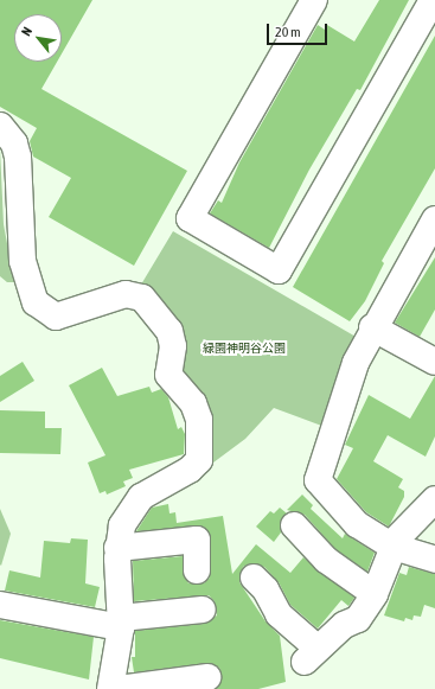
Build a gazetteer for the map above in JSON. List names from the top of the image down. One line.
{"parks":["緑園神明谷公園"],"scale_bar":"20 m","north":"top left"}
